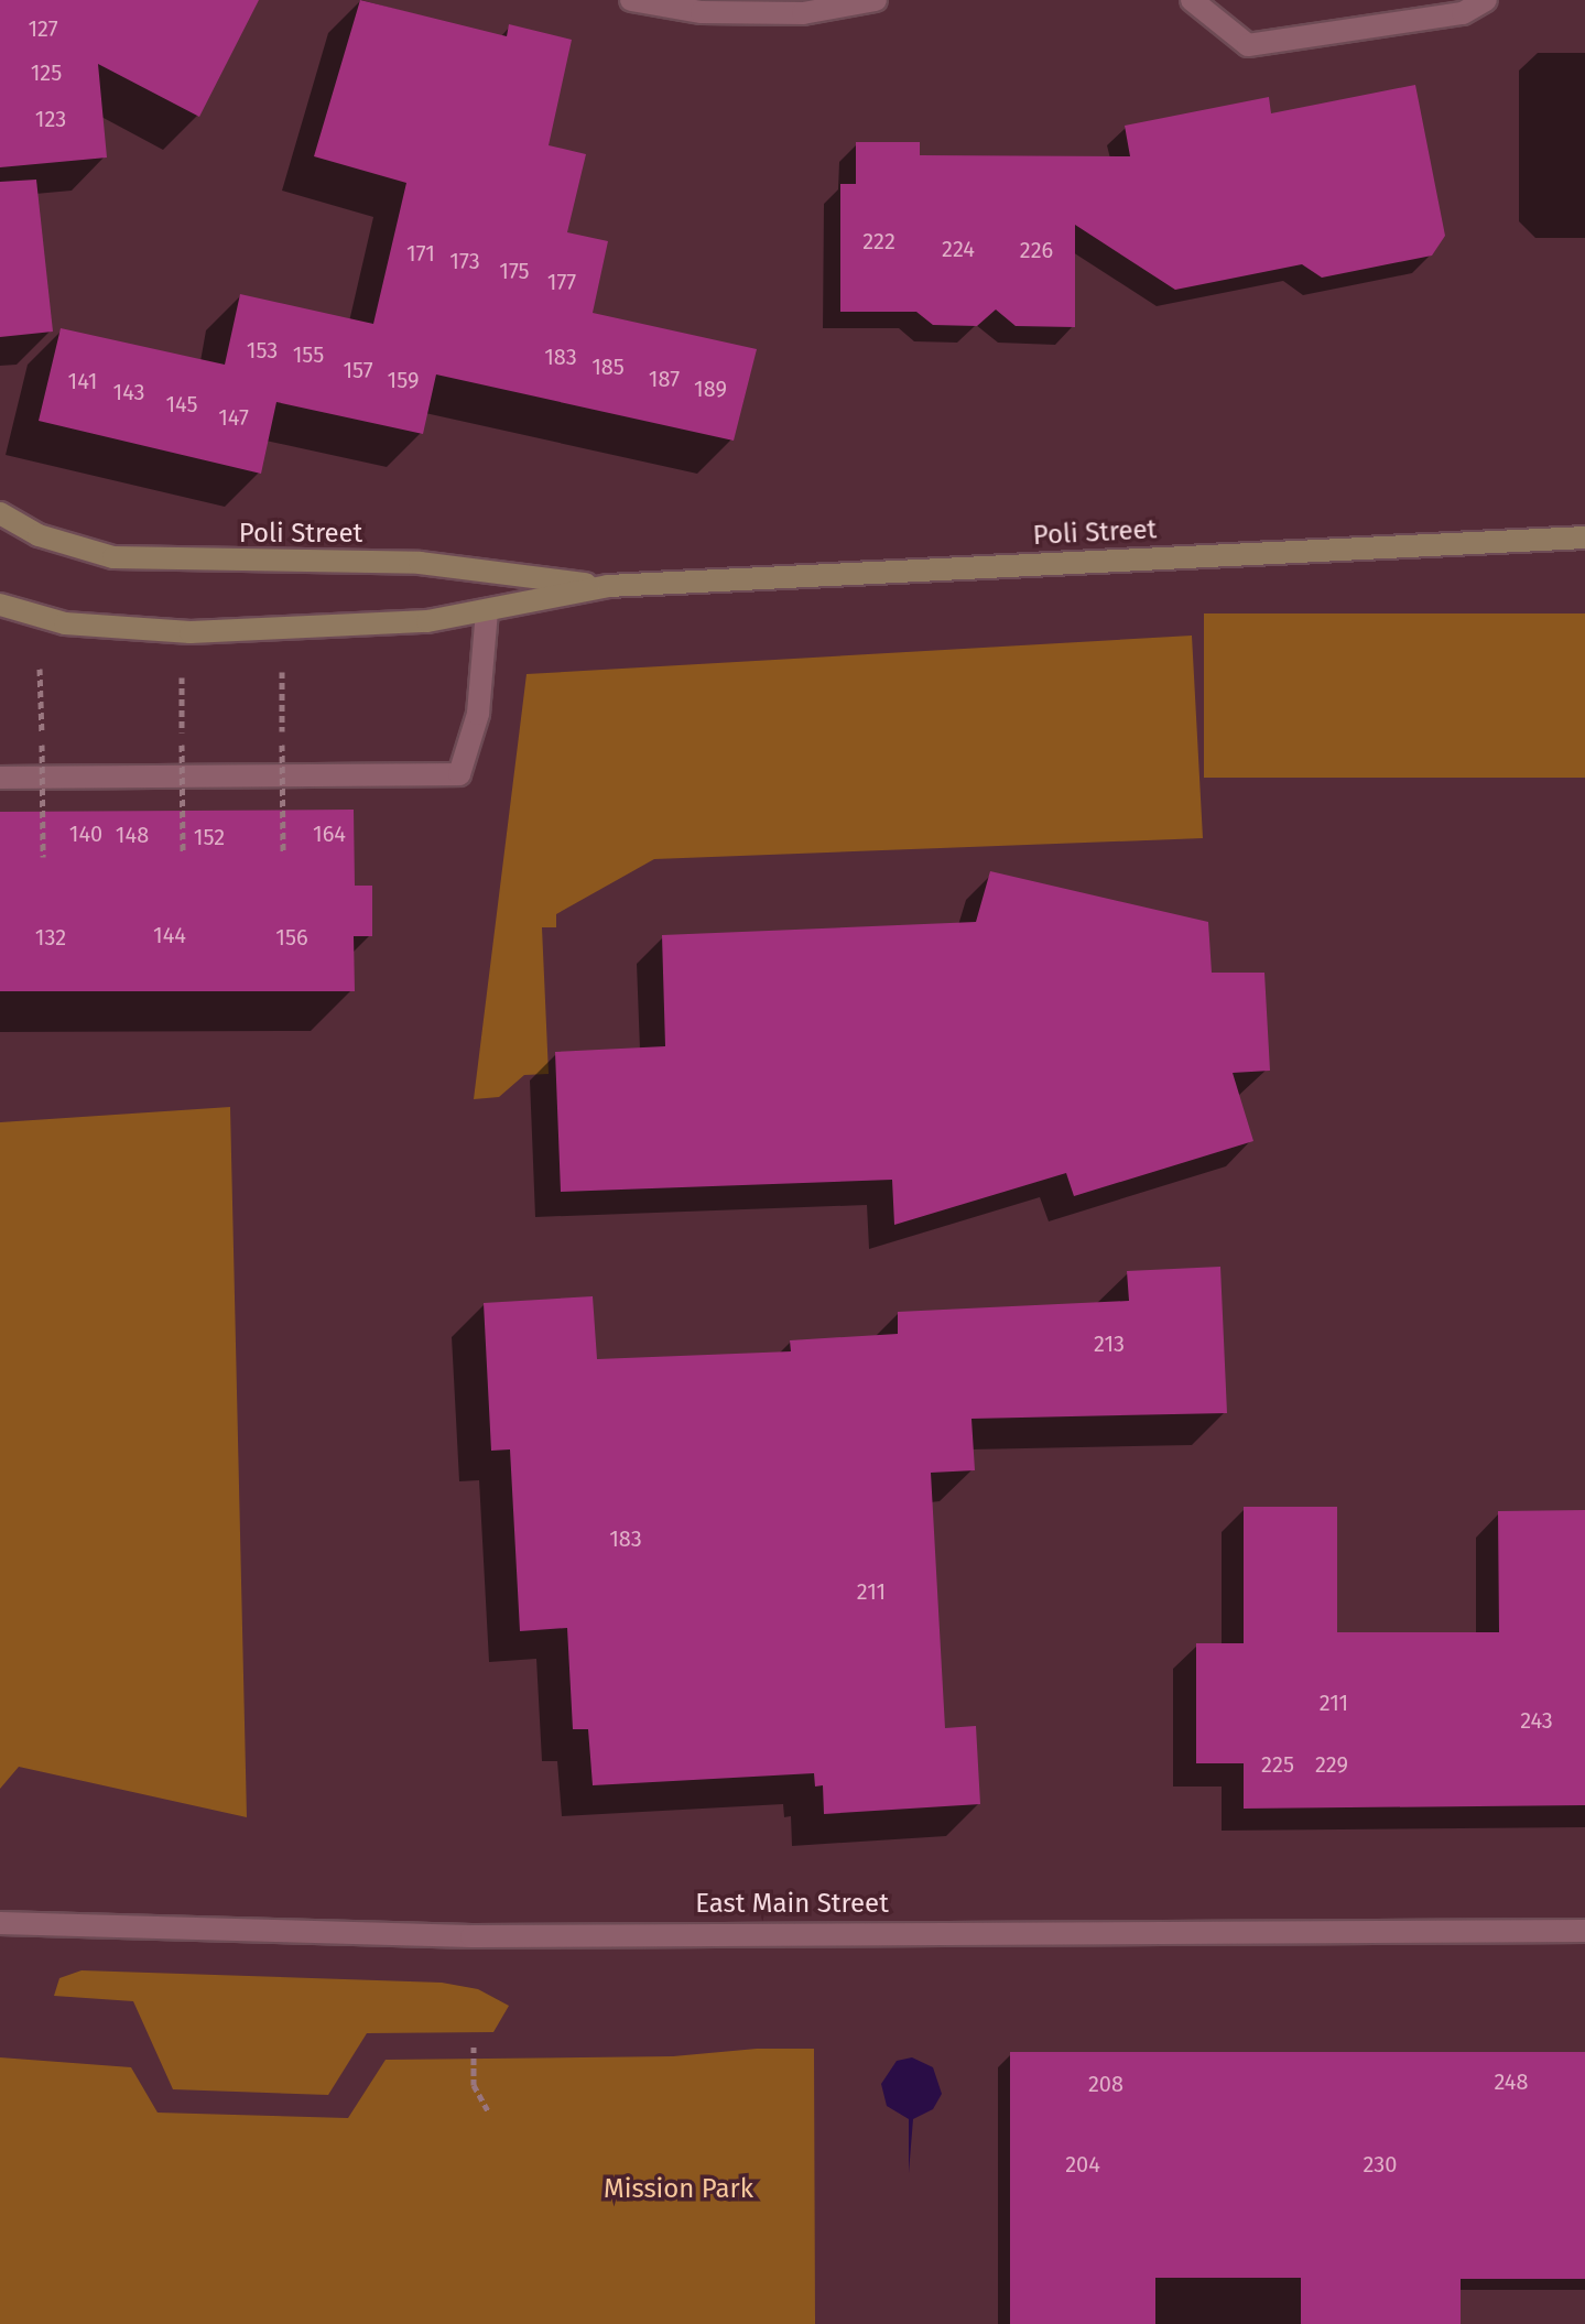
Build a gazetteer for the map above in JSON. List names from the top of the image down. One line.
{"streets":{"main road":["Poli Street"],"street":["East Main Street"]},"parks":["Mission Park"],"house_numbers":["127","125","123","222","224","226","171","173","175","177","153","155","183","185","157","187","159","141","189","143","145","147","140","164","148","152","144","132","156","213","183","211","211","243","225","229","248","208","204","230"]}
